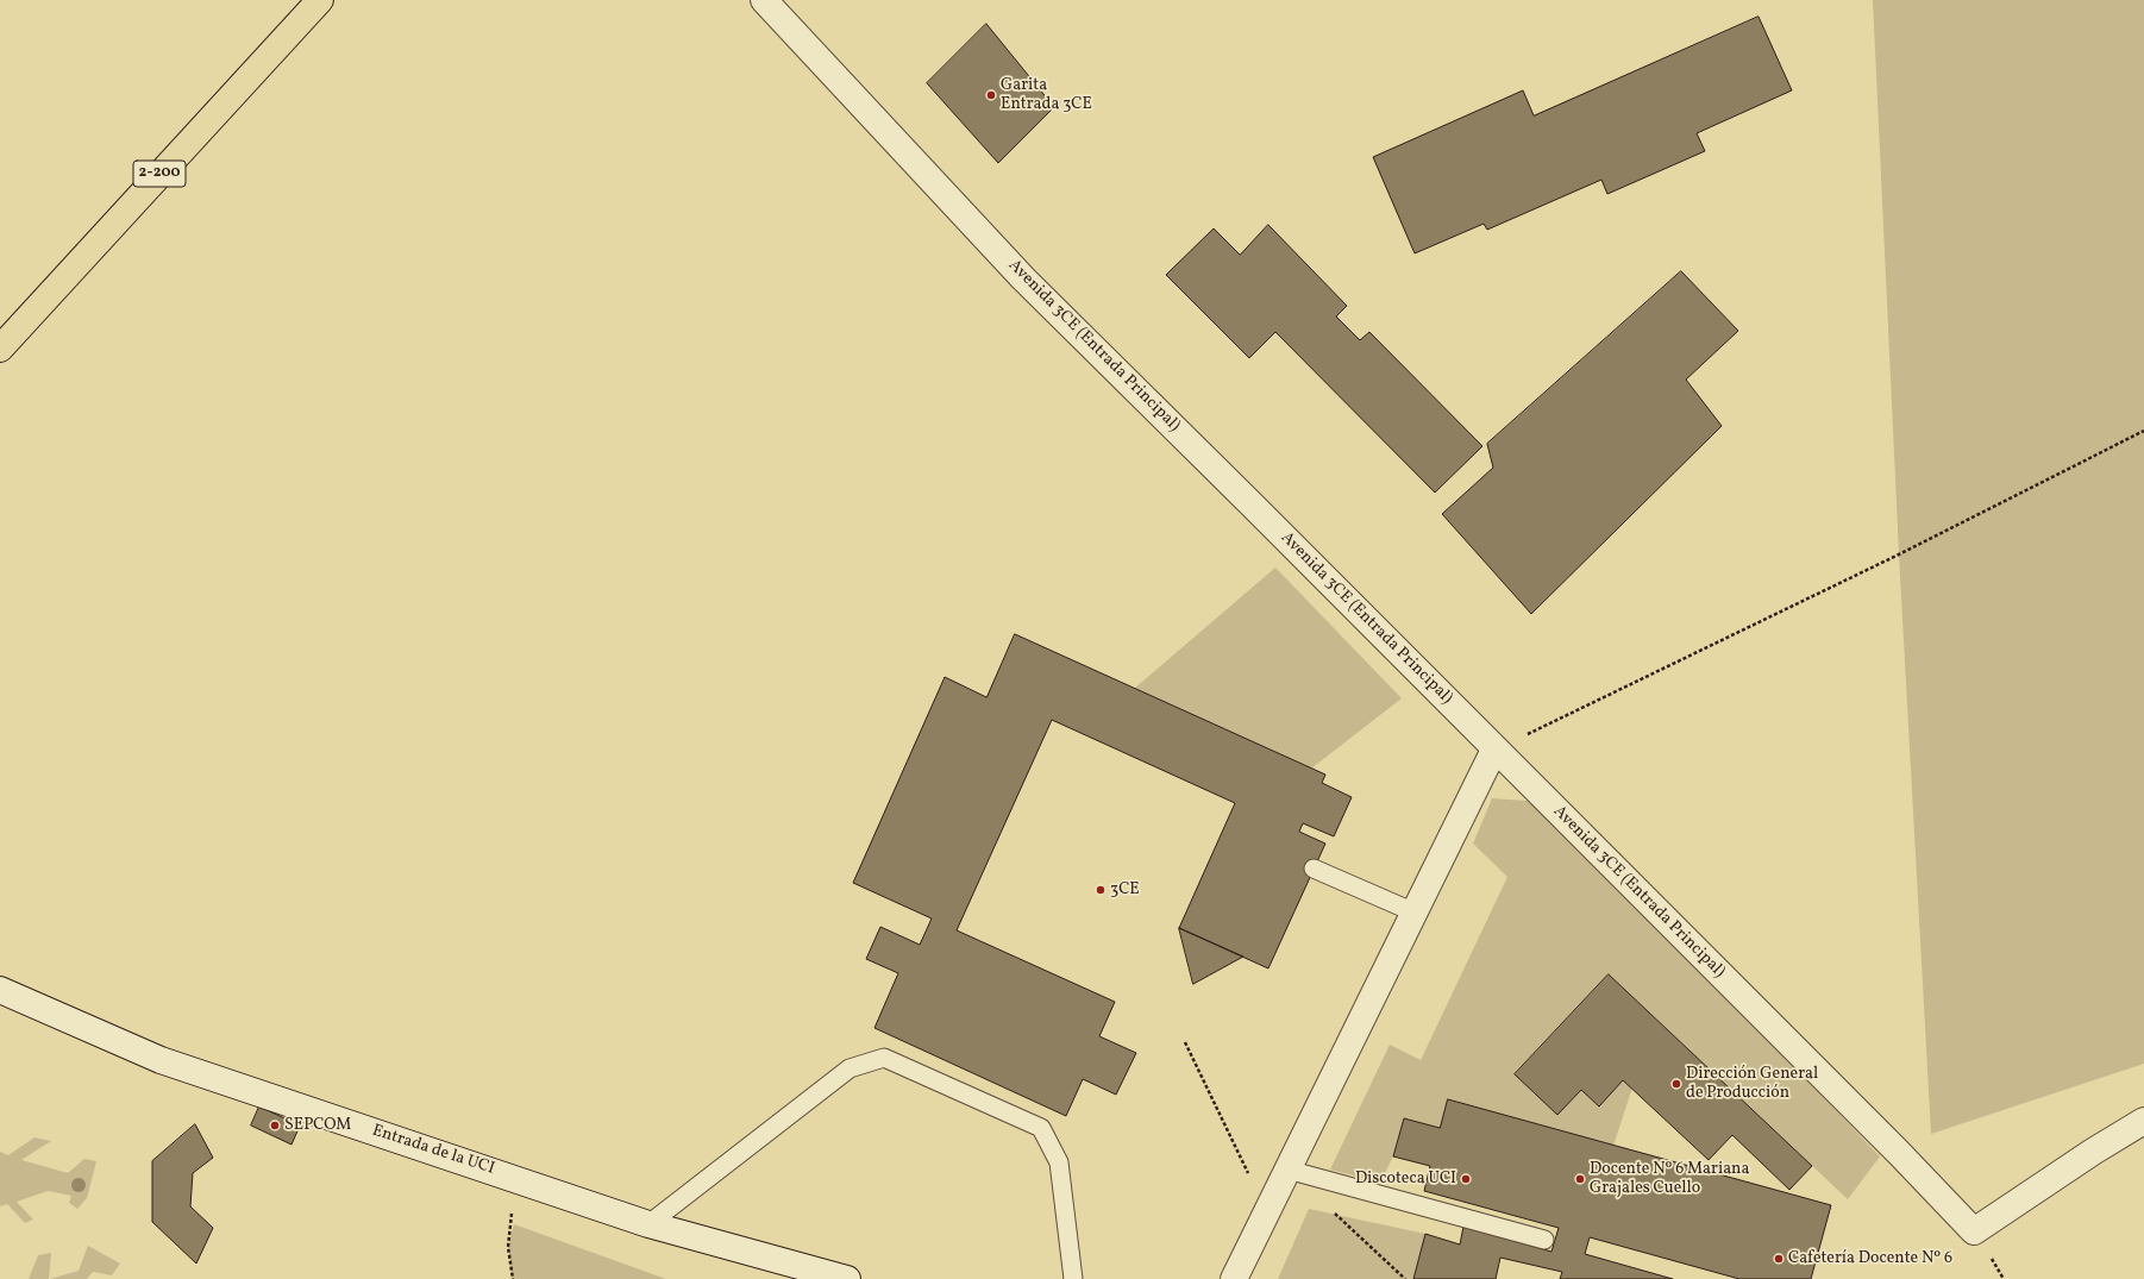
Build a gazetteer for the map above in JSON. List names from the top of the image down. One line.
{"streets":{"highway":["2-200"],"street":["Avenida 3CE (Entrada Principal)","Entrada de la UCI"]},"places":["Garita Entrada 3CE","3CE","Dirección General de Producción","SEPCOM","Discoteca UCI","Docente Nº 6 Mariana Grajales Cuello","Cafetería Docente Nº 6"]}
